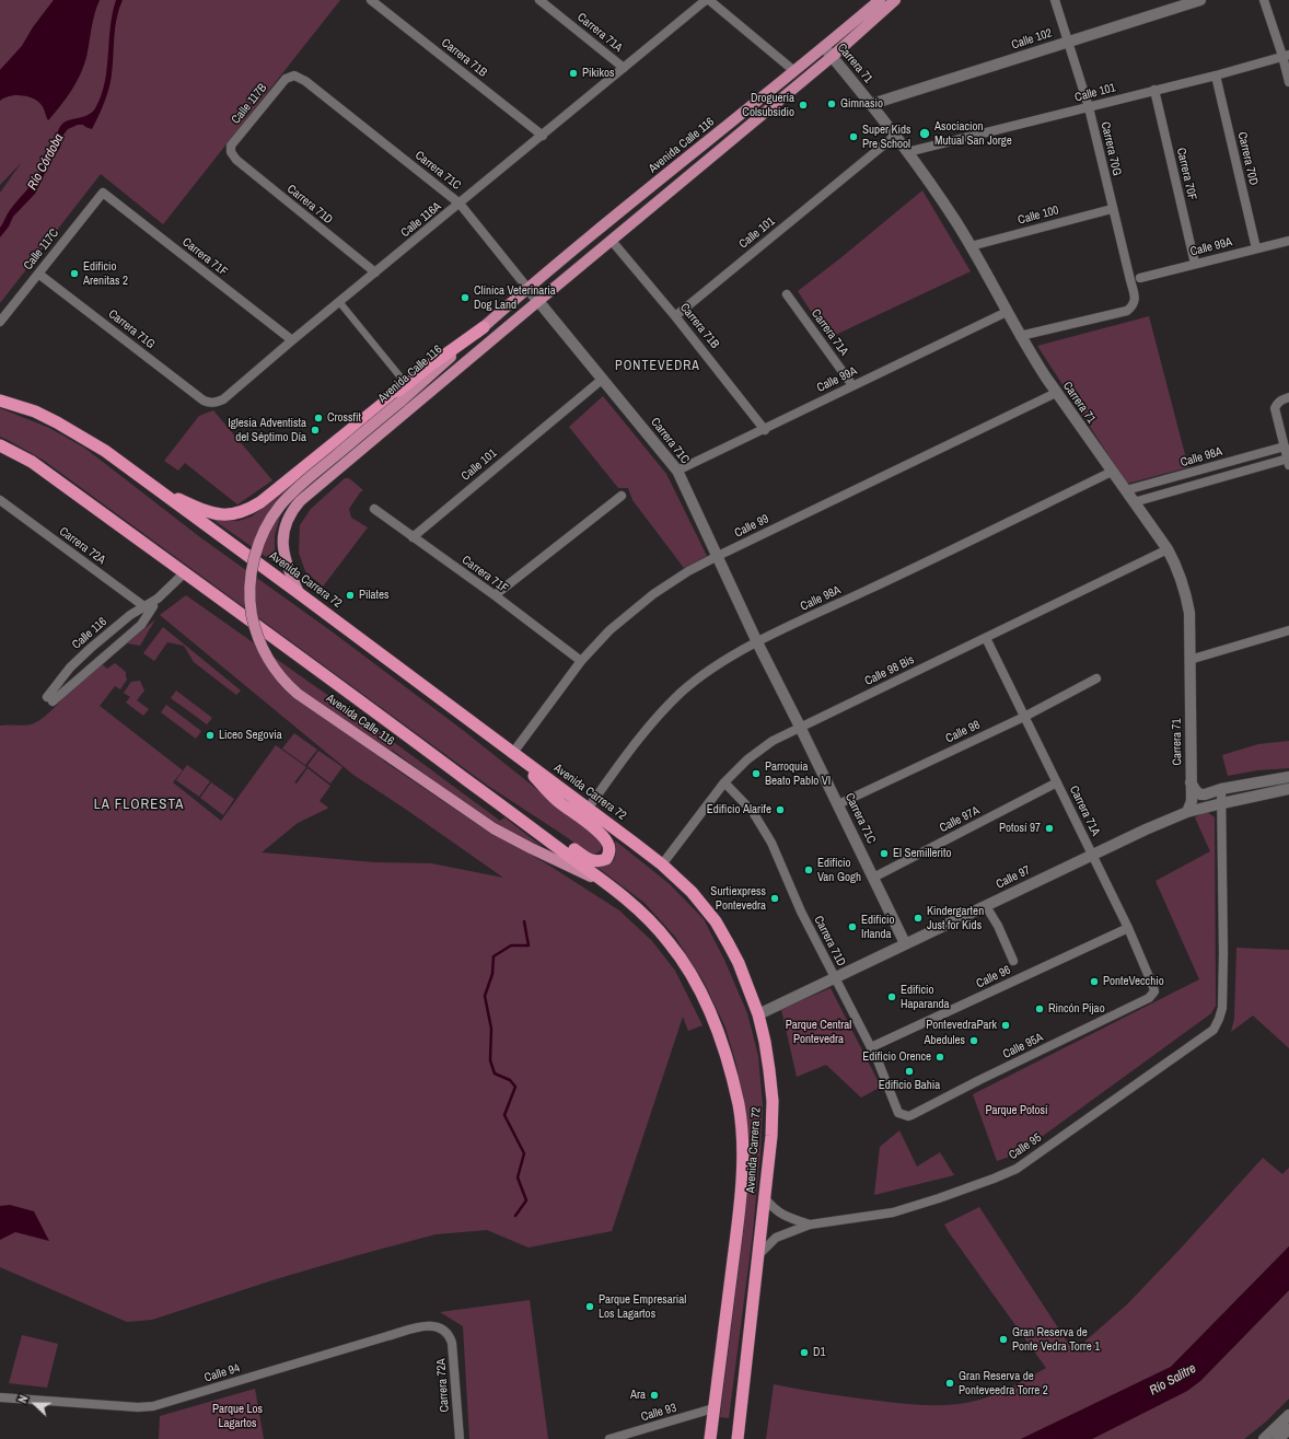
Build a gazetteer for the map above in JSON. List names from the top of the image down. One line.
{"streets":{"highway":["Avenida Carrera 72"],"main road":["Avenida Calle 116"],"street":["Carrera 71A","Calle 102","Carrera 71B","Carrera 71","Calle 101","Calle 117B","Carrera 70G","Carrera 70D","Carrera 71C","Carrera 70F","Carrera 71D","Calle 100","Calle 116A","Calle 99A","Calle 117C","Carrera 71F","Carrera 71G","Calle 98A","Calle 99","Carrera 72A","Calle 116","Calle 98 Bis","Calle 98","Calle 97A","Calle 97","Calle 96","Calle 95A","Calle 95","Calle 94","Calle 93"]},"crossings":[["Carrera 71A","Calle 116A"],["Carrera 71A","Calle 99A"],["Carrera 71A","Calle 98 Bis"],["Carrera 71A","Calle 98"],["Carrera 71A","Calle 97A"],["Carrera 71A","Calle 97"],["Carrera 71A","Calle 96"],["Carrera 71A","Calle 95A"],["Calle 102","Carrera 71"],["Calle 102","Carrera 70G"],["Carrera 71B","Calle 101"],["Carrera 71B","Calle 116A"],["Carrera 71B","Calle 99A"],["Carrera 71","Calle 101"],["Carrera 71","Avenida Calle 116"],["Carrera 71","Carrera 70G"],["Carrera 71","Calle 100"],["Carrera 71","Calle 99A"],["Carrera 71","Calle 98A"],["Carrera 71","Calle 99"],["Carrera 71","Calle 98 Bis"],["Carrera 71","Calle 97"],["Calle 101","Carrera 70G"],["Calle 101","Carrera 70D"],["Calle 101","Carrera 71C"],["Calle 101","Carrera 70F"],["Calle 101","Carrera 71F"],["Calle 117B","Carrera 71C"],["Calle 117B","Carrera 71D"],["Avenida Calle 116","Carrera 71C"],["Avenida Calle 116","Avenida Carrera 72"],["Carrera 70G","Calle 100"],["Carrera 70D","Calle 99A"],["Carrera 71C","Calle 116A"],["Carrera 71C","Calle 99A"],["Carrera 71C","Calle 98A"],["Carrera 71C","Calle 99"],["Carrera 71C","Calle 98 Bis"],["Carrera 71C","Calle 98"],["Carrera 71C","Calle 97A"],["Carrera 71C","Calle 97"],["Carrera 70F","Calle 99A"],["Carrera 71D","Calle 116A"],["Carrera 71D","Calle 98 Bis"],["Carrera 71D","Calle 97"],["Carrera 71D","Calle 96"],["Carrera 71D","Calle 95A"],["Calle 116A","Carrera 71F"],["Calle 116A","Carrera 71G"],["Calle 117C","Carrera 71F"],["Calle 117C","Carrera 71G"],["Carrera 71F","Calle 99"],["Calle 98A","Avenida Carrera 72"],["Calle 99","Avenida Carrera 72"],["Carrera 72A","Calle 116"],["Carrera 72A","Calle 94"],["Avenida Carrera 72","Calle 116"],["Avenida Carrera 72","Calle 98 Bis"],["Avenida Carrera 72","Calle 97"],["Avenida Carrera 72","Calle 95"],["Avenida Carrera 72","Calle 93"],["Calle 97","Calle 95"]],"districts":["PONTEVEDRA","LA FLORESTA"],"water":["Río Córdoba","Río Salitre"],"parks":["Parque Central Pontevedra","Parque Potosí","Parque Los Lagartos"],"places":["Pikikos","Gimnasio","Droguería Colsubsidio","Asociacion Mutual San Jorge","Super Kids Pre School","Edificio Arenitas 2","Clínica Veterinaria Dog Land","Crossfit","Iglesia Adventista del Séptimo Día","Pilates","Liceo Segovia","Parroquia Beato Pablo VI","Edificio Alarife","Potosí 97","El Semillerito","Edificio Van Gogh","Surtiexpress Pontevedra","Kindergarten Just for Kids","Edificio Irlanda","PonteVecchio","Edificio Haparanda","Rincón Pijao","PontevedraPark","Abedules","Edificio Orence","Edificio Bahia","Parque Empresarial Los Lagartos","Gran Reserva de Ponte Vedra Torre 1","D1","Gran Reserva de Ponteveedra Torre 2","Ara"],"north":"left"}
